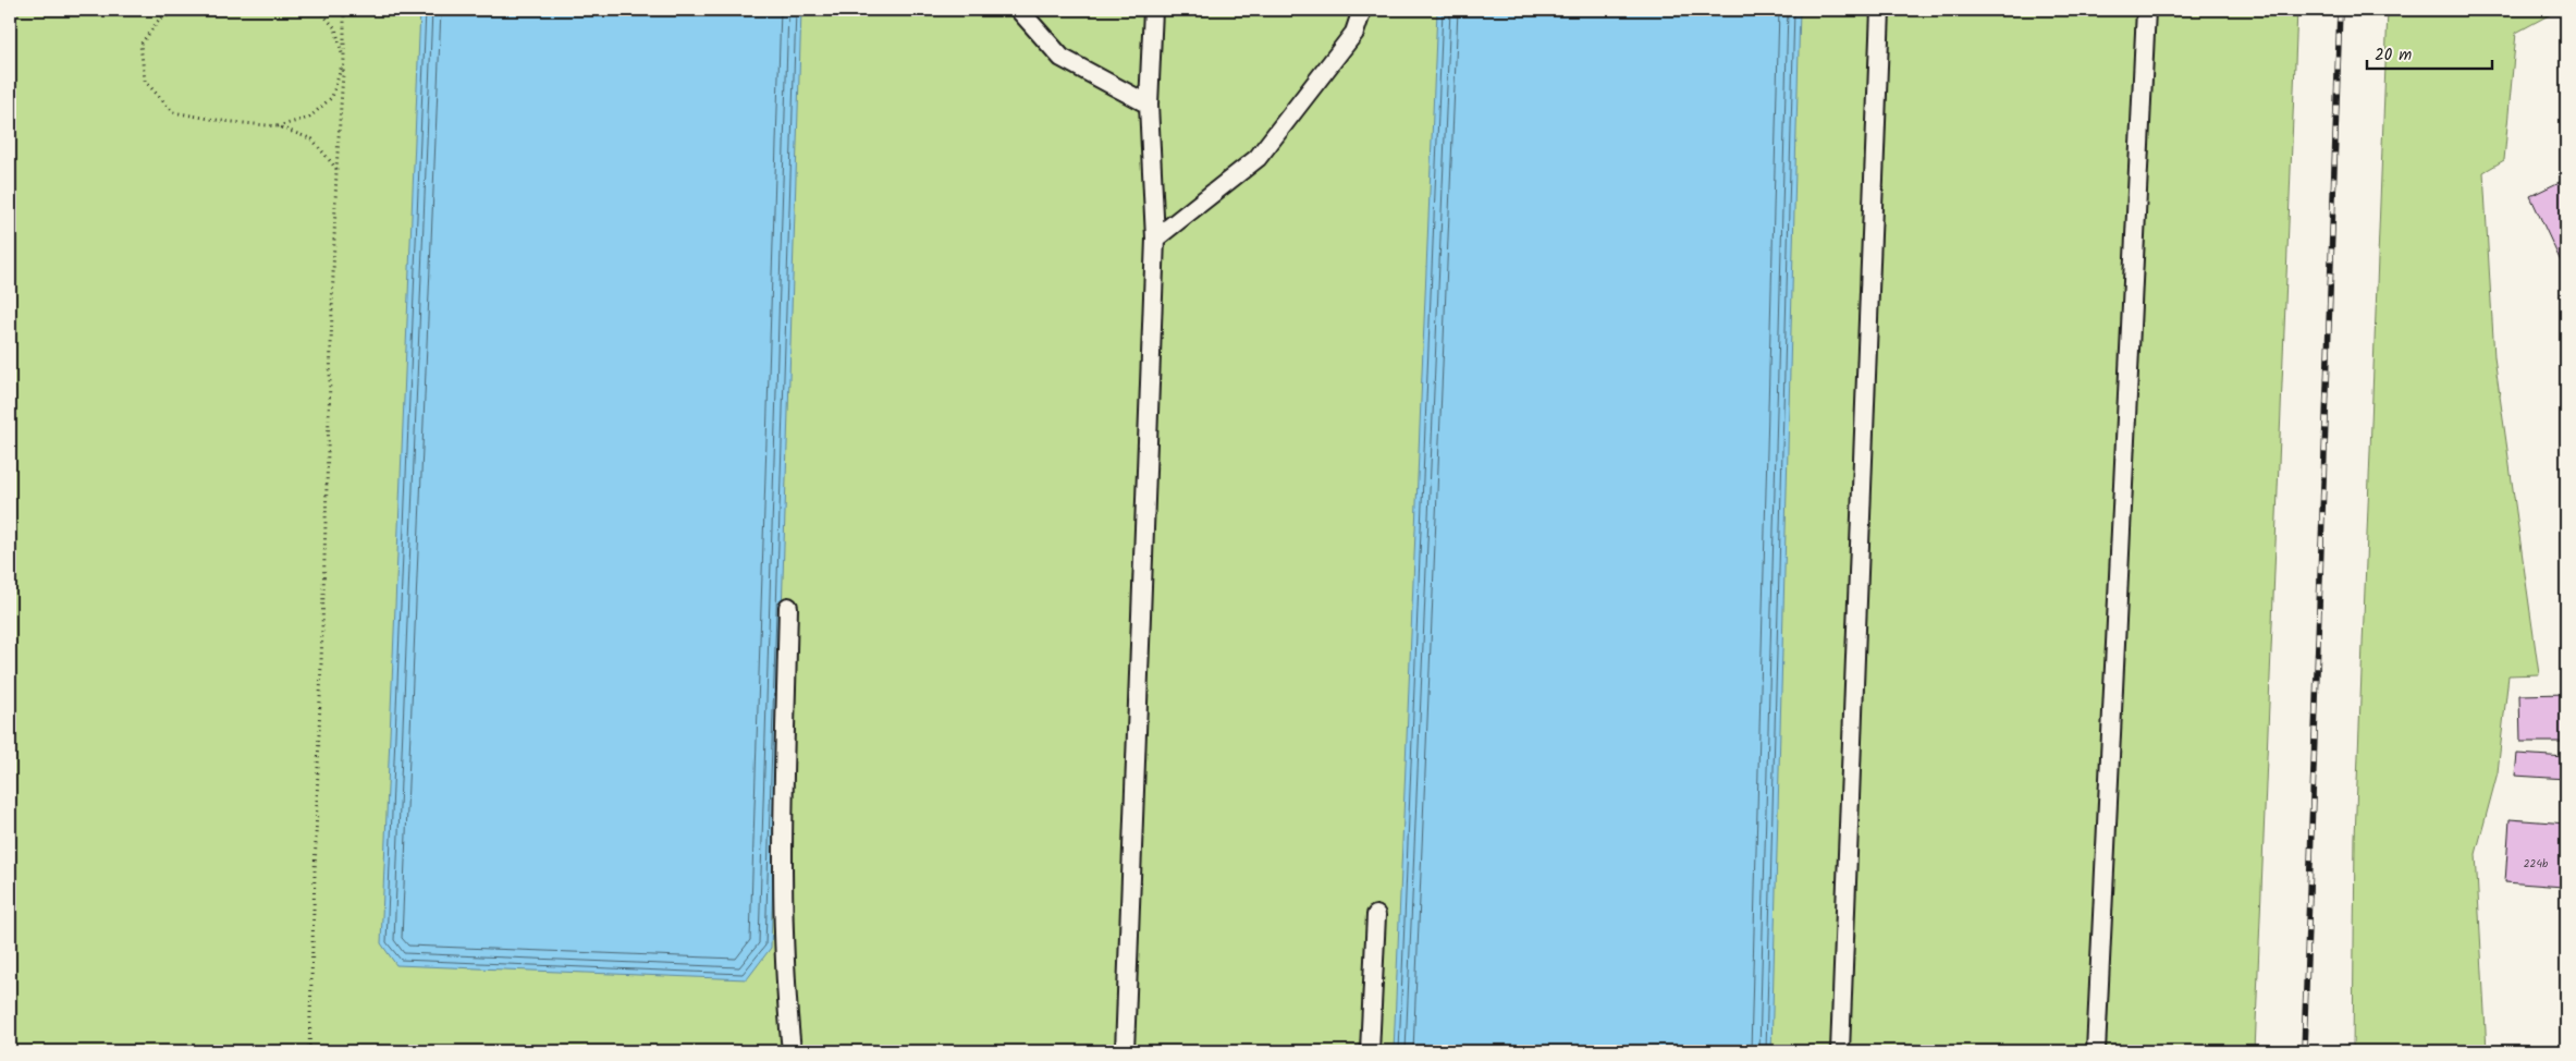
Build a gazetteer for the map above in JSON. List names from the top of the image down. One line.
{"house_numbers":["224b"],"scale_bar":"20 m"}
